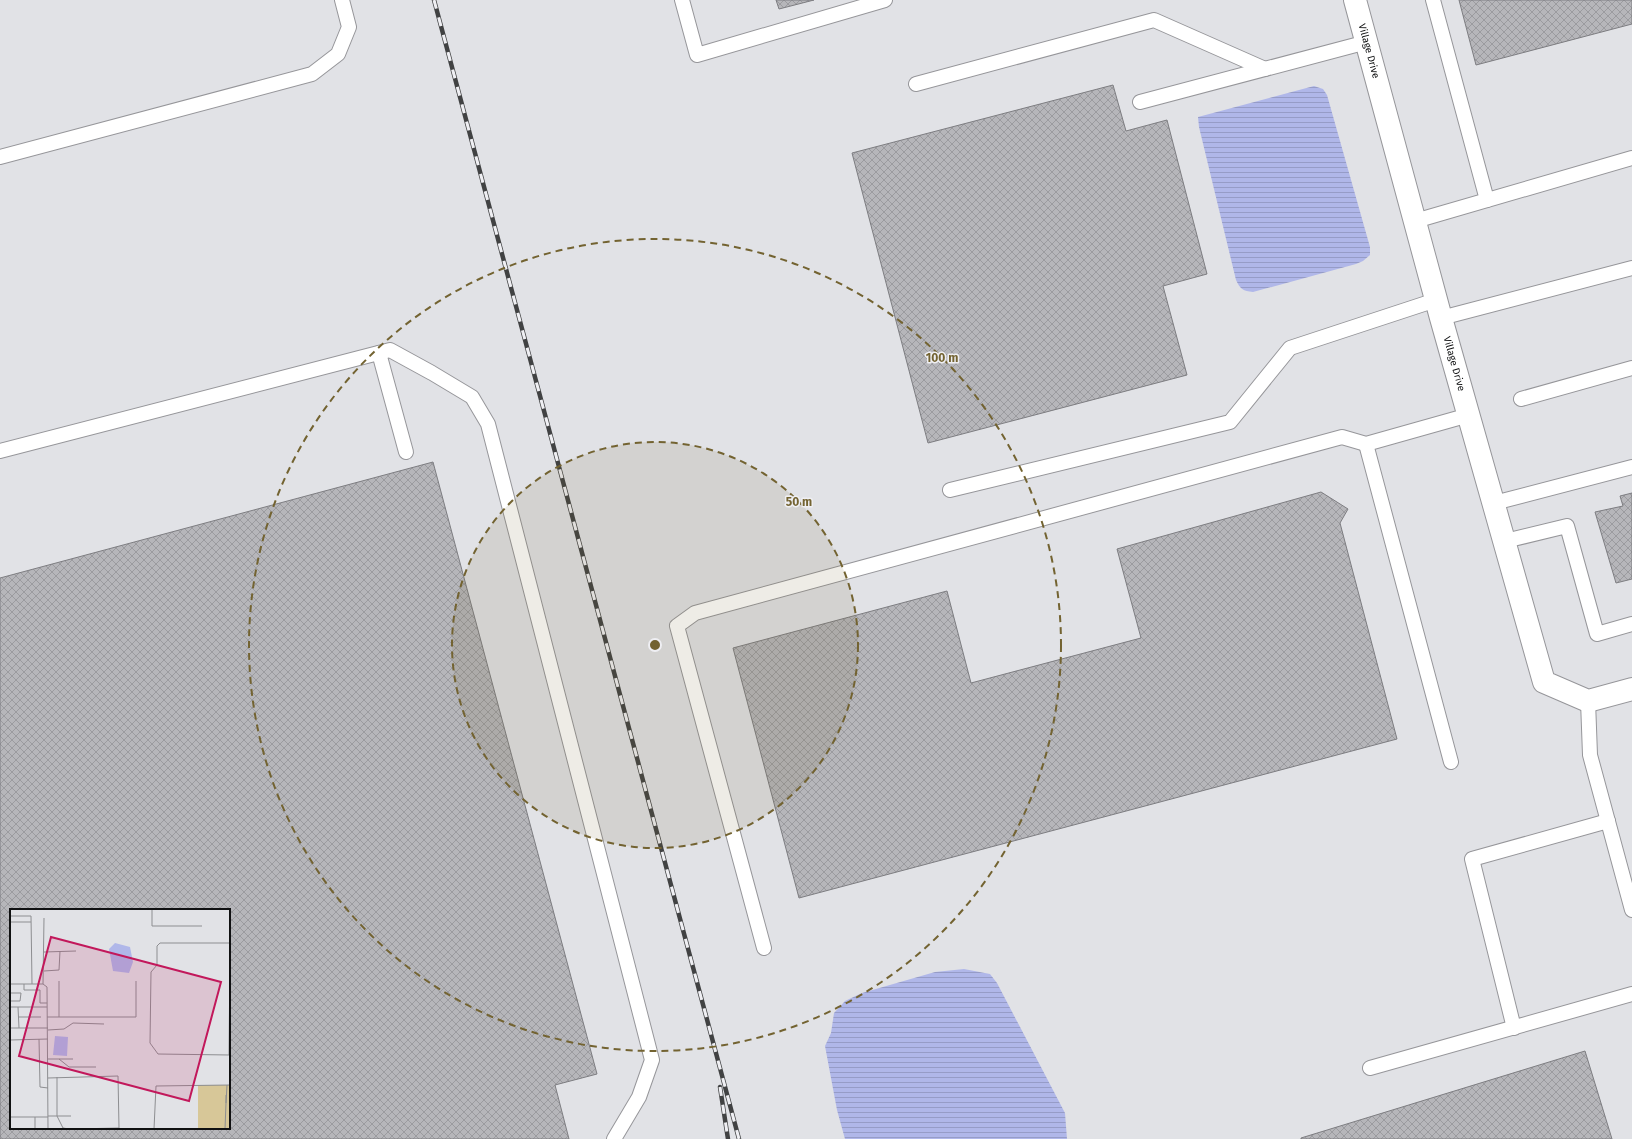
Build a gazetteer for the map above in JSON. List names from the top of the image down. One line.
{"streets":{"street":["Village Drive"]},"rings":["100 m","50 m"]}
